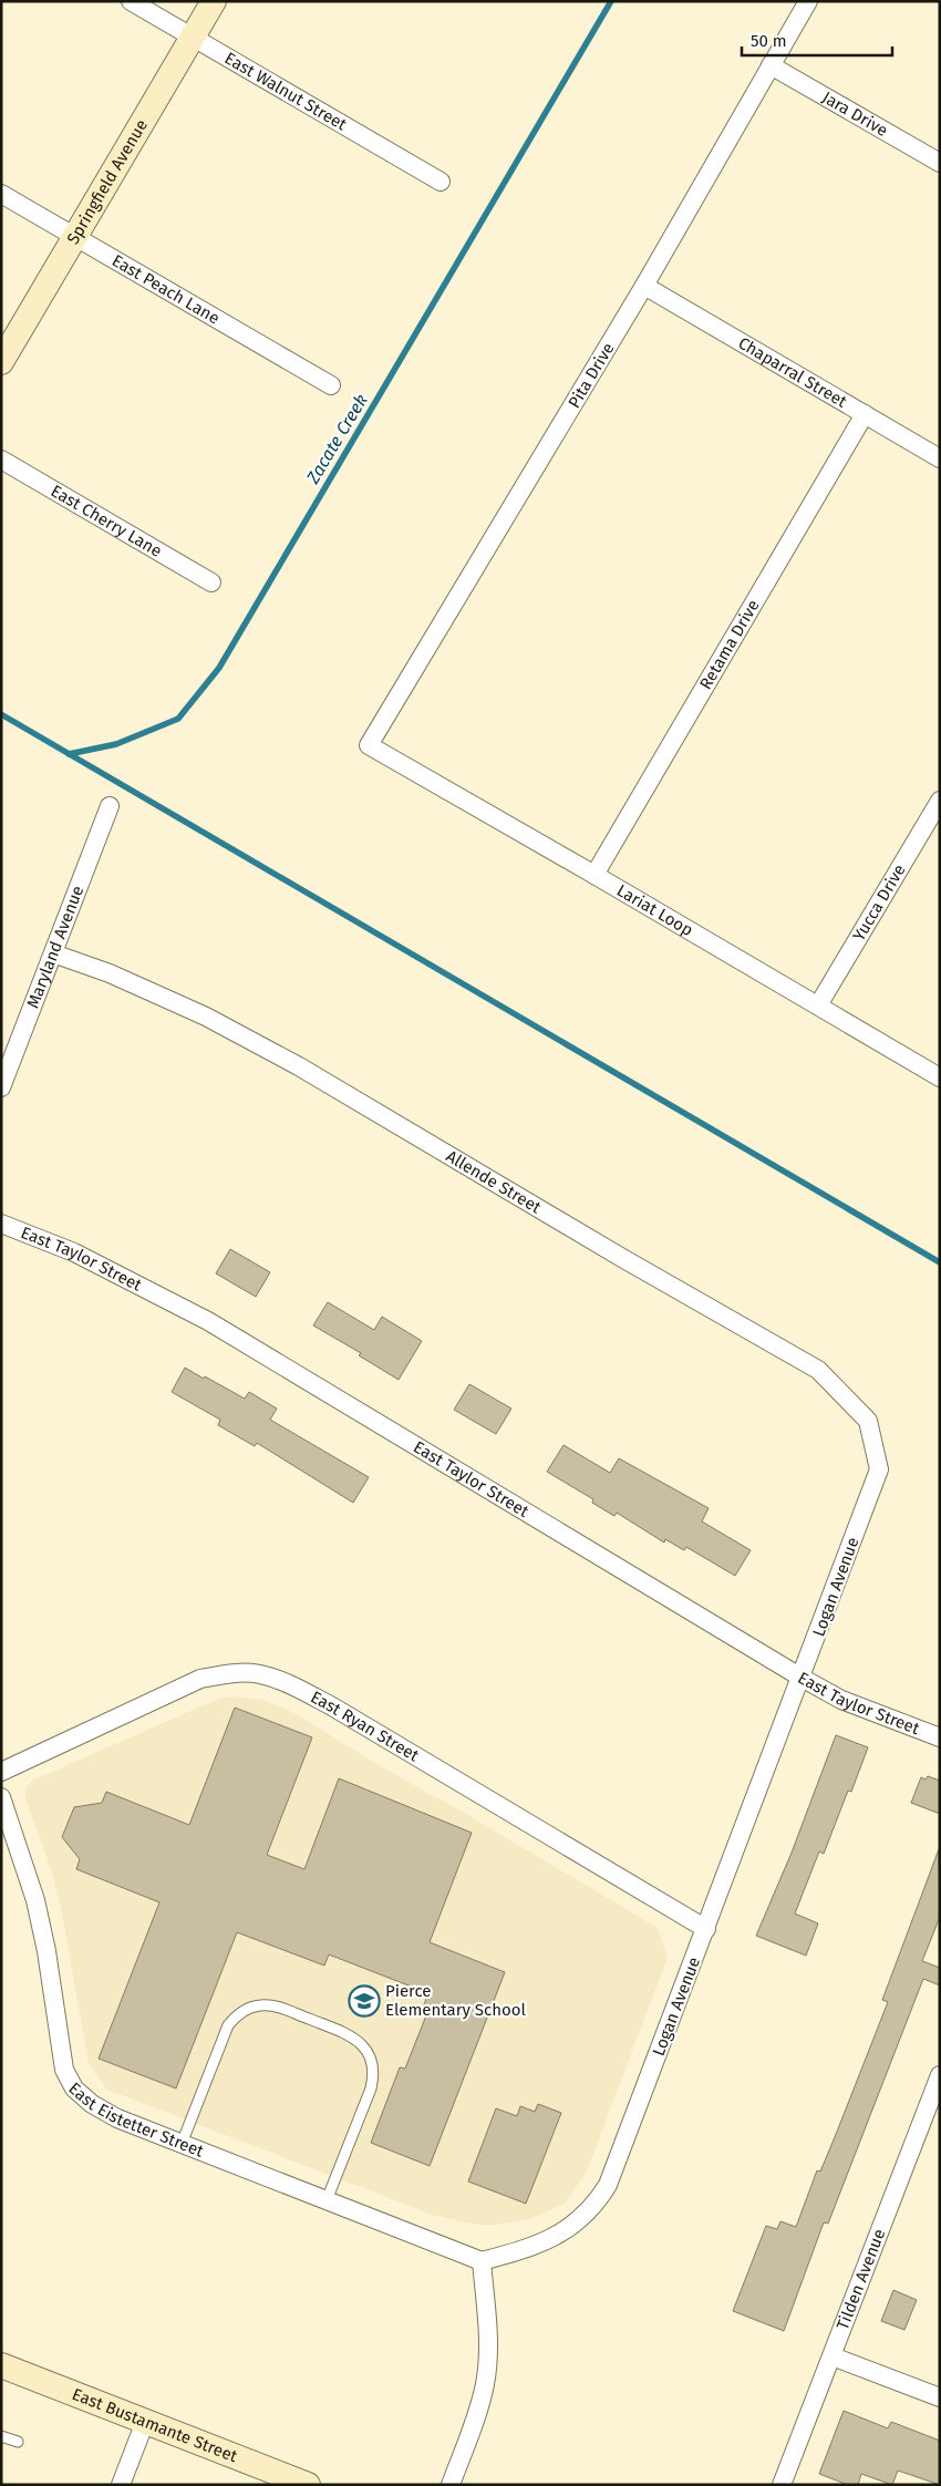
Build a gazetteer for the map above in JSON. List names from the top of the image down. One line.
{"streets":{"main road":["Springfield Avenue","East Bustamante Street"],"street":["East Walnut Street","Jara Drive","East Peach Lane","Chaparral Street","Pita Drive","East Cherry Lane","Retama Drive","Yucca Drive","Lariat Loop","Maryland Avenue","Allende Street","East Taylor Street","Logan Avenue","East Ryan Street","East Eistetter Street","Tilden Avenue"]},"crossings":[["East Walnut Street","Springfield Avenue"],["Jara Drive","Pita Drive"],["Springfield Avenue","East Peach Lane"],["Chaparral Street","Pita Drive"],["Chaparral Street","Retama Drive"],["Pita Drive","Lariat Loop"],["Retama Drive","Lariat Loop"],["Yucca Drive","Lariat Loop"],["Maryland Avenue","Allende Street"],["Allende Street","Logan Avenue"],["East Taylor Street","Logan Avenue"],["Logan Avenue","East Ryan Street"],["Logan Avenue","East Eistetter Street"]],"water":["Zacate Creek"],"places":{"school or university":["Pierce Elementary School"]},"scale_bar":"50 m"}
